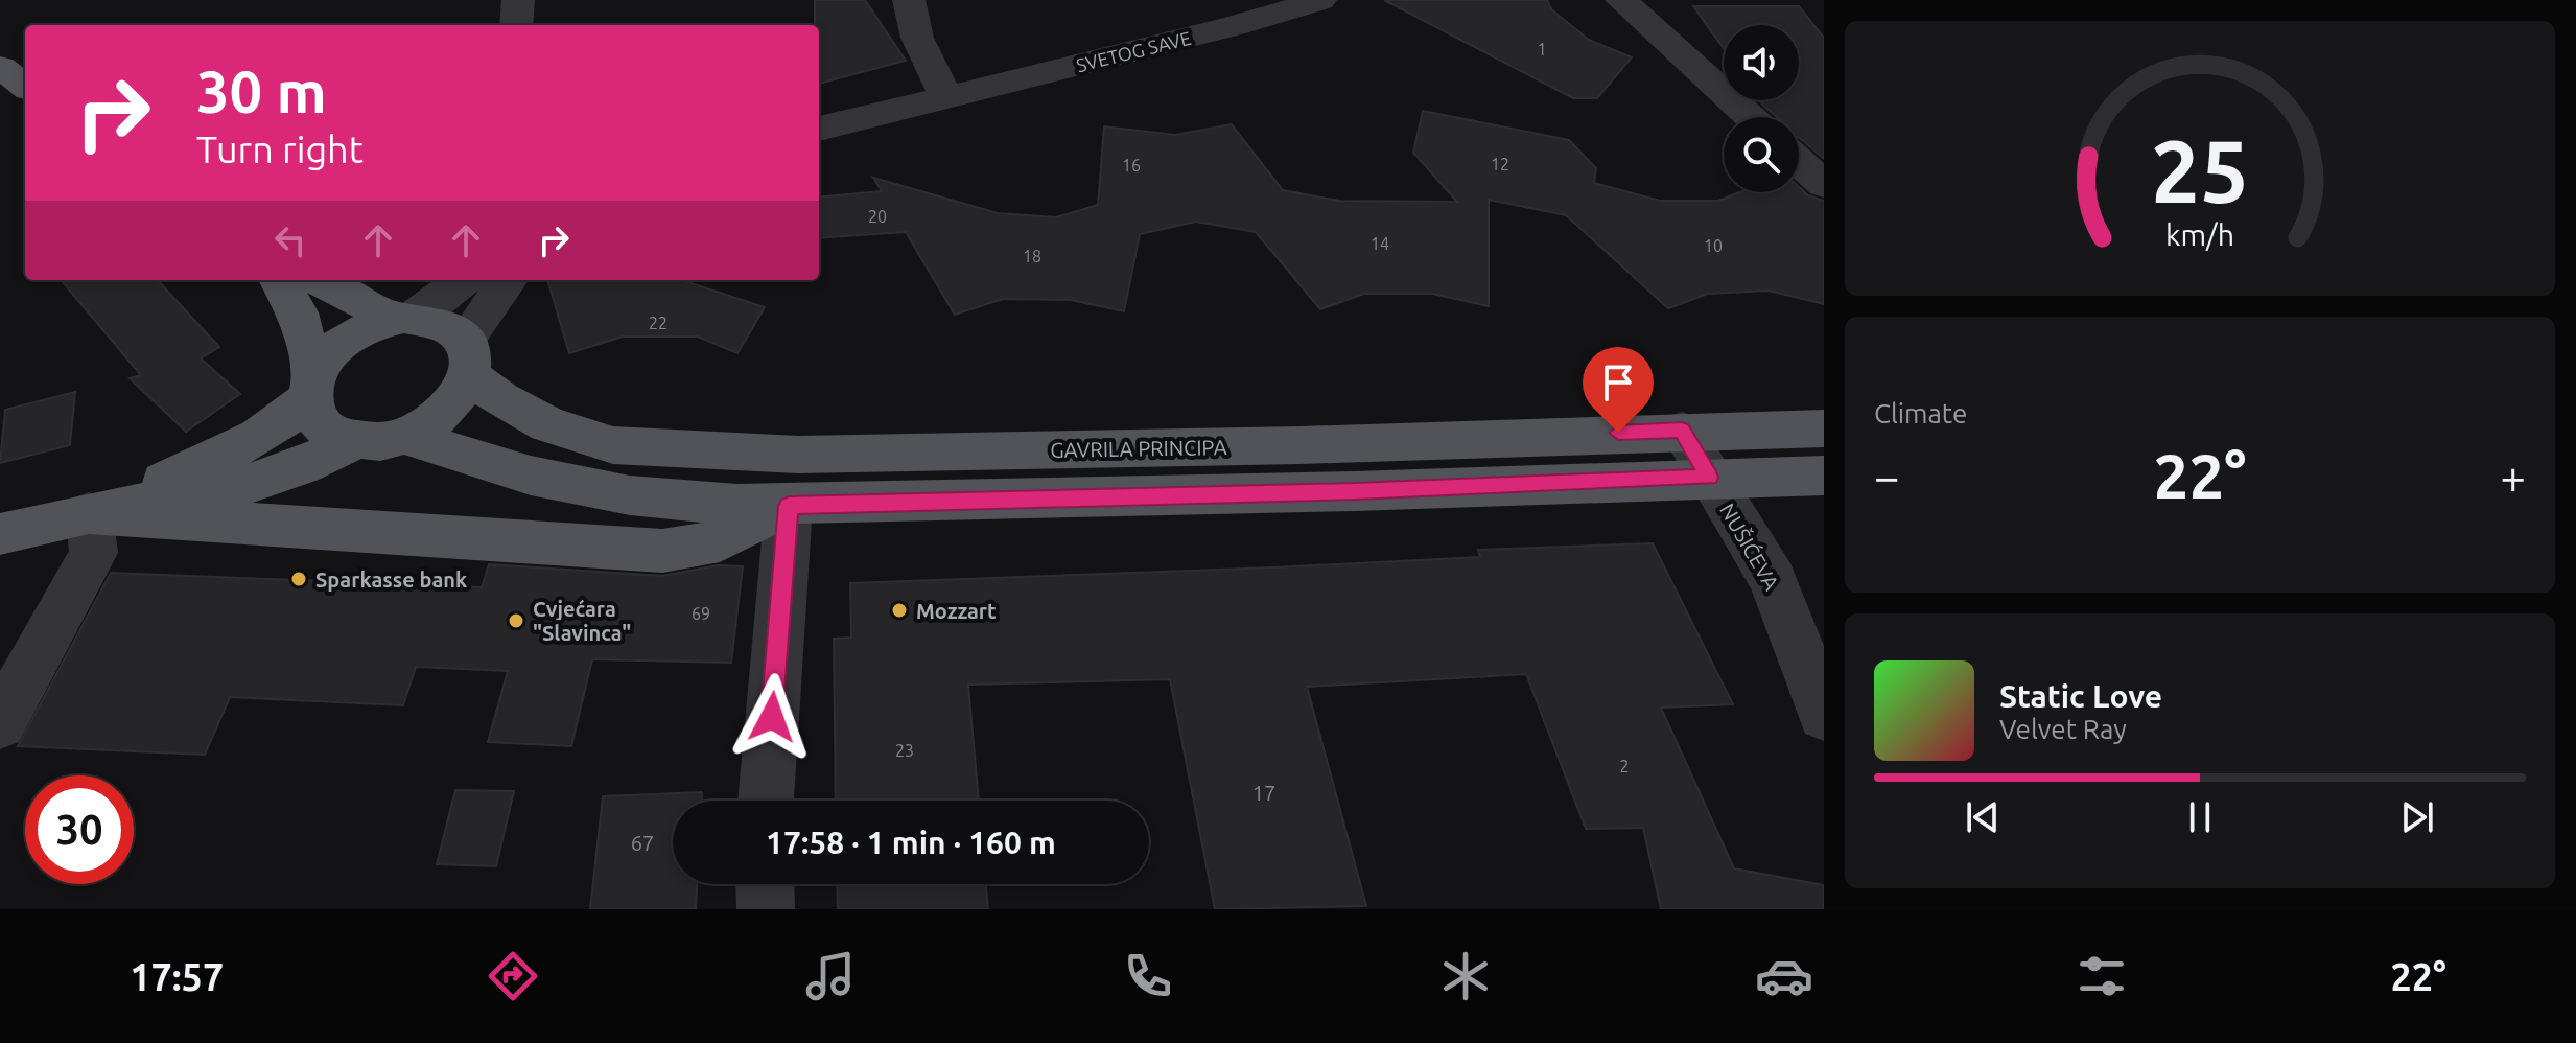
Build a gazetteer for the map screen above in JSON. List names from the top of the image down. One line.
{"streets":{"main road":["GAVRILA PRINCIPA"],"street":["SVETOG SAVE","NUŠIĆEVA"]},"crossings":[["GAVRILA PRINCIPA","NUŠIĆEVA"]],"places":["Sparkasse bank","Mozzart","Cvjećara \"Slavinca\""],"house_numbers":["1","12","16","20","14","10","18","22","69","23","2","17","67"],"page":{"turn":["30 m","Turn right"],"tile":"Climate","heat":["−","22°","+"],"song":["Static Love","Velvet Ray"],"limit":"30","trip":"17:58 · 1 min · 160 m","tabs":["17:57","22°"],"gauge":["25","km/h"]}}
